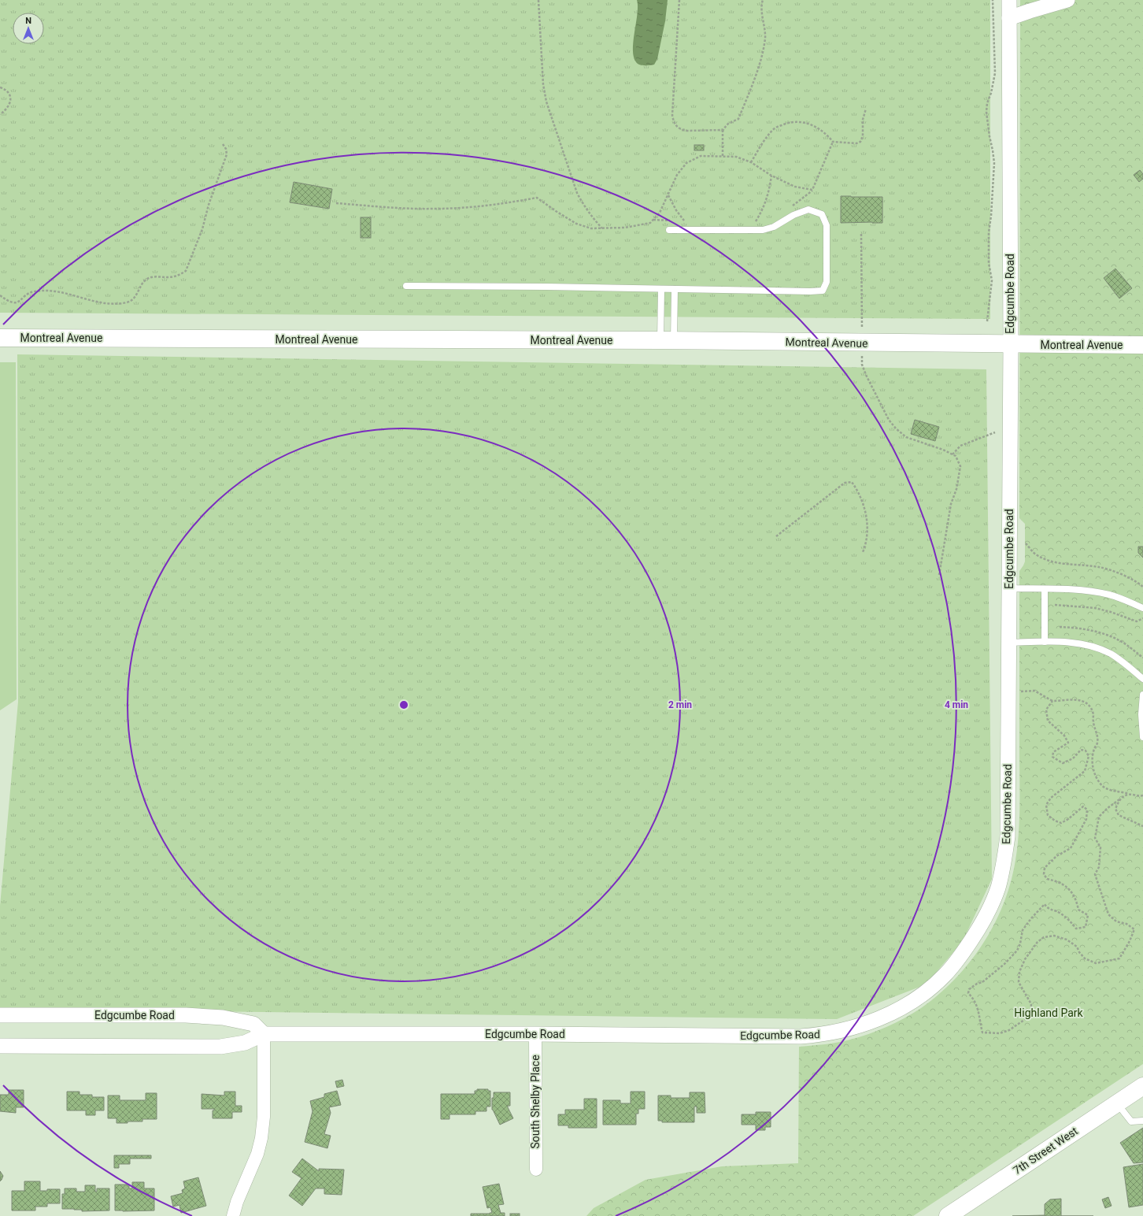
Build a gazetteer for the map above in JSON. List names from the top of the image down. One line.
{"streets":{"main road":["Montreal Avenue","7th Street West"],"street":["Edgcumbe Road","South Shelby Place"]},"crossings":[["Edgcumbe Road","Montreal Avenue"],["Edgcumbe Road","South Shelby Place"]],"parks":["Highland Park"],"north":"top","rings":["2 min","4 min"]}
